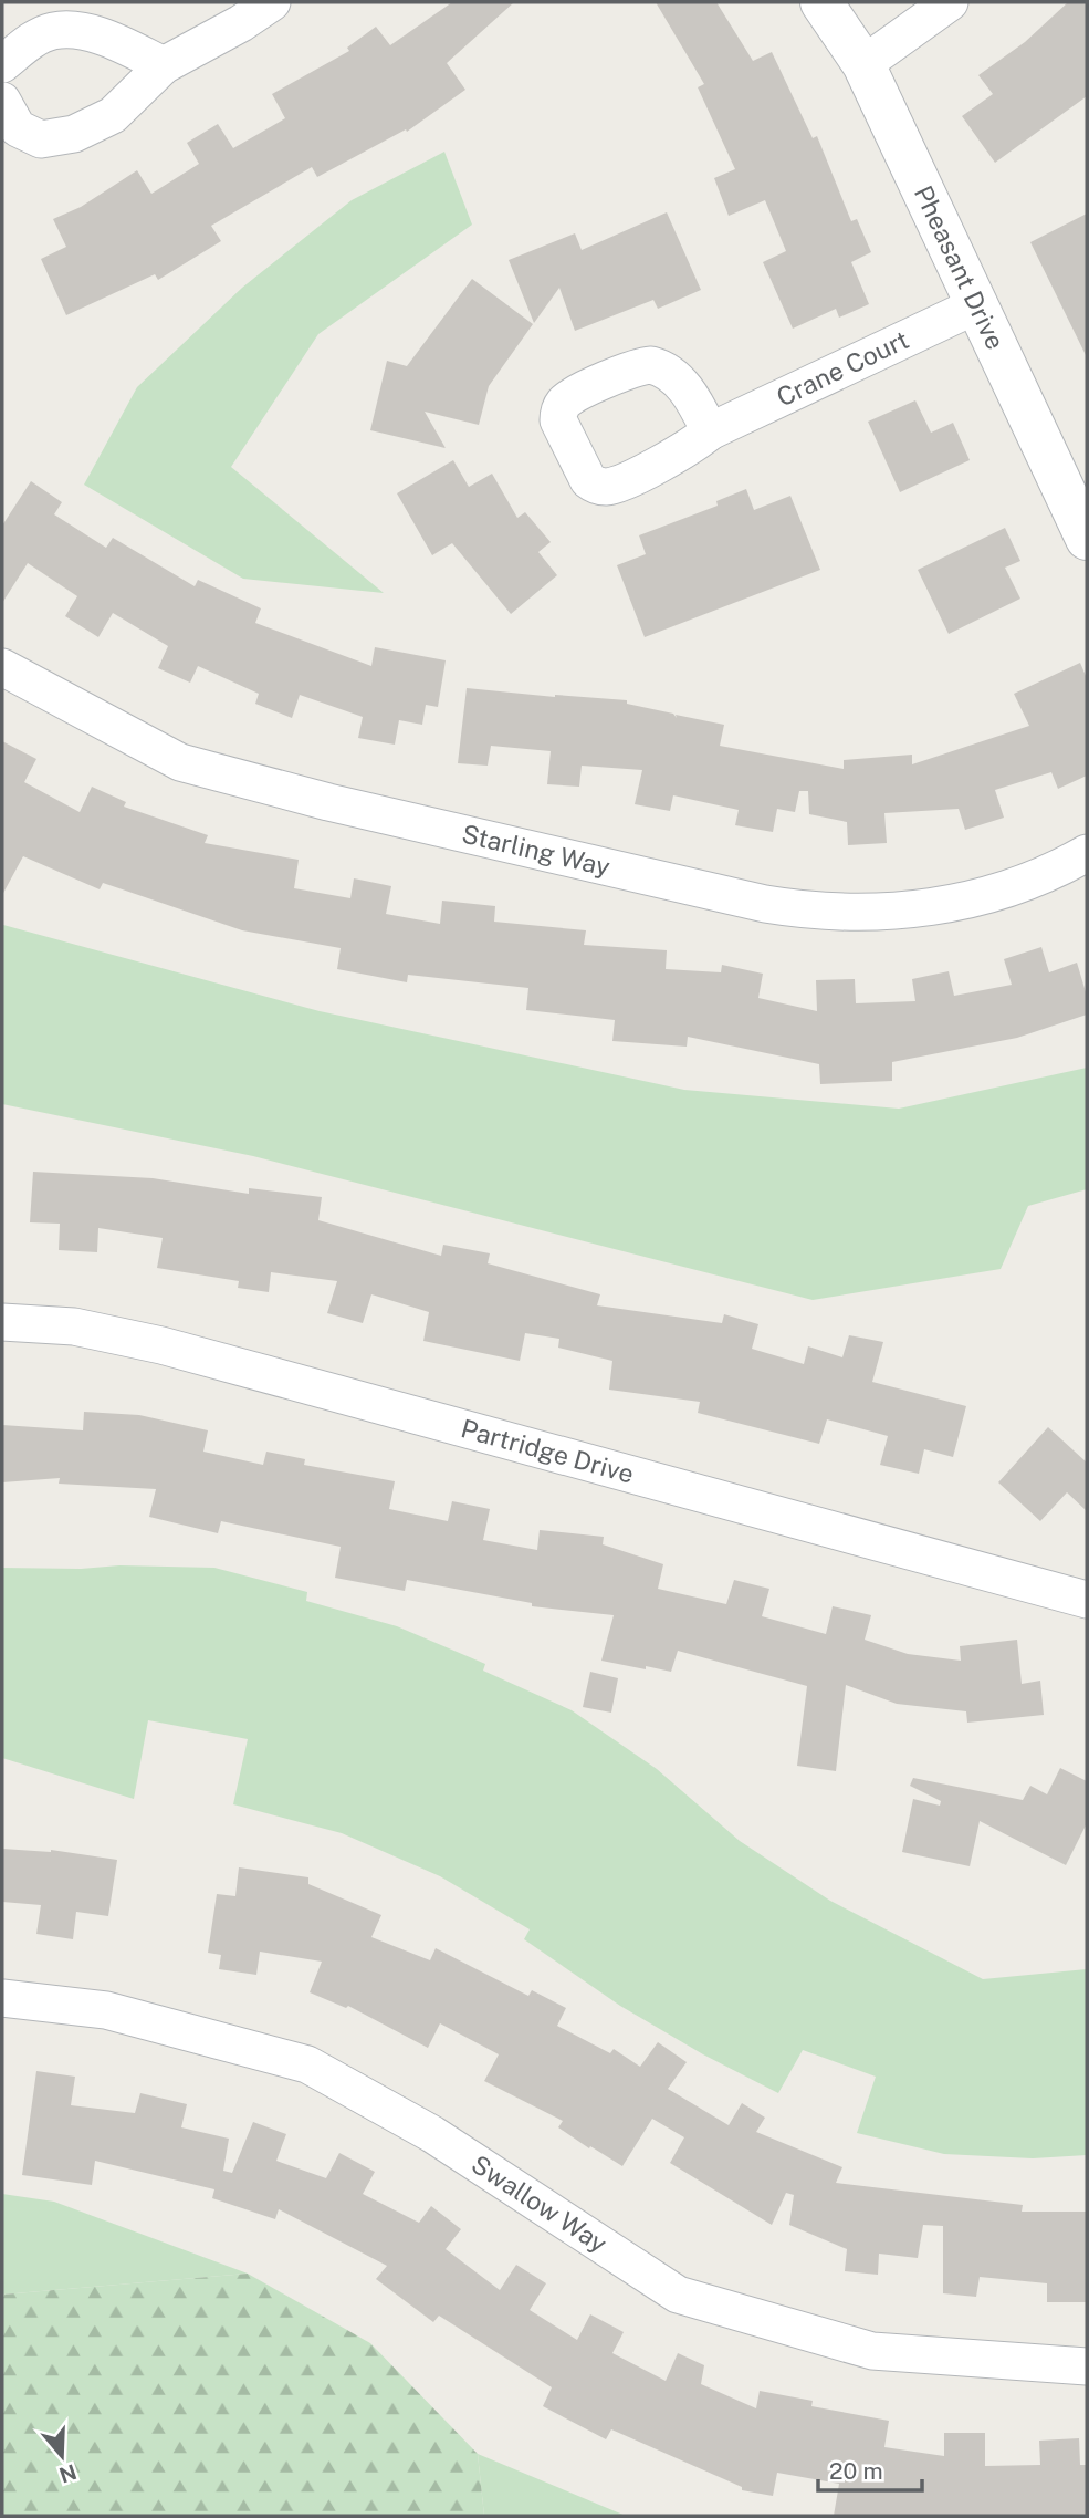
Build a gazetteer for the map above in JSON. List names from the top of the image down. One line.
{"streets":{"street":["Pheasant Drive","Crane Court","Starling Way","Partridge Drive","Swallow Way"]},"crossings":[["Pheasant Drive","Crane Court"]],"scale_bar":"20 m","north":"bottom"}
